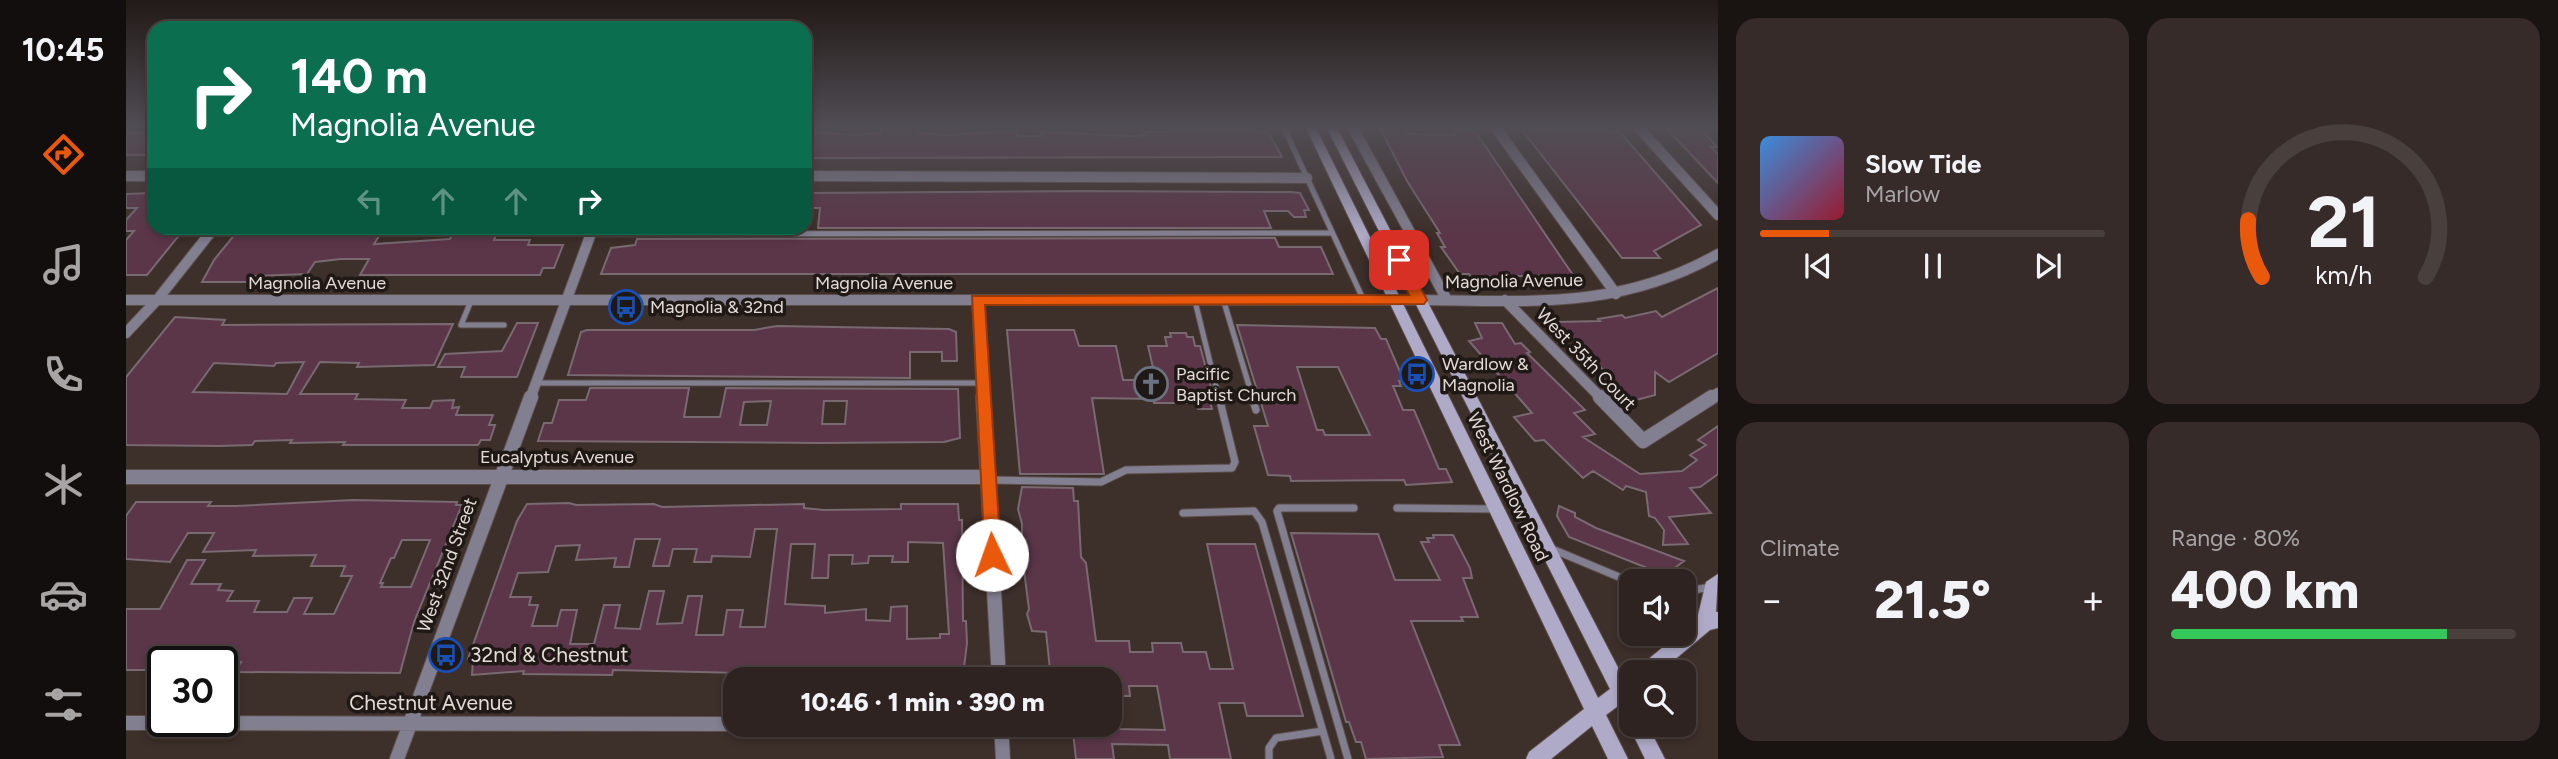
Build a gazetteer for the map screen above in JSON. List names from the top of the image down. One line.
{"streets":{"main road":["West Wardlow Road"],"street":["Magnolia Avenue","West 35th Court","Eucalyptus Avenue","West 32nd Street","Chestnut Avenue"]},"crossings":[["Magnolia Avenue","West 35th Court"],["Magnolia Avenue","West Wardlow Road"],["Magnolia Avenue","West 32nd Street"],["Eucalyptus Avenue","West 32nd Street"],["West 32nd Street","Chestnut Avenue"]],"places":{"bus stop":["Magnolia & 32nd","Wardlow & Magnolia","32nd & Chestnut"],"church":["Pacific Baptist Church"]},"page":{"tabs":"10:45","turn":["140 m","Magnolia Avenue"],"song":["Slow Tide","Marlow"],"tile":["Climate",["Range · 80%","400 km"]],"heat":["−","21.5°","+"],"limit":"30","trip":"10:46 · 1 min · 390 m","gauge":["21","km/h"]}}
